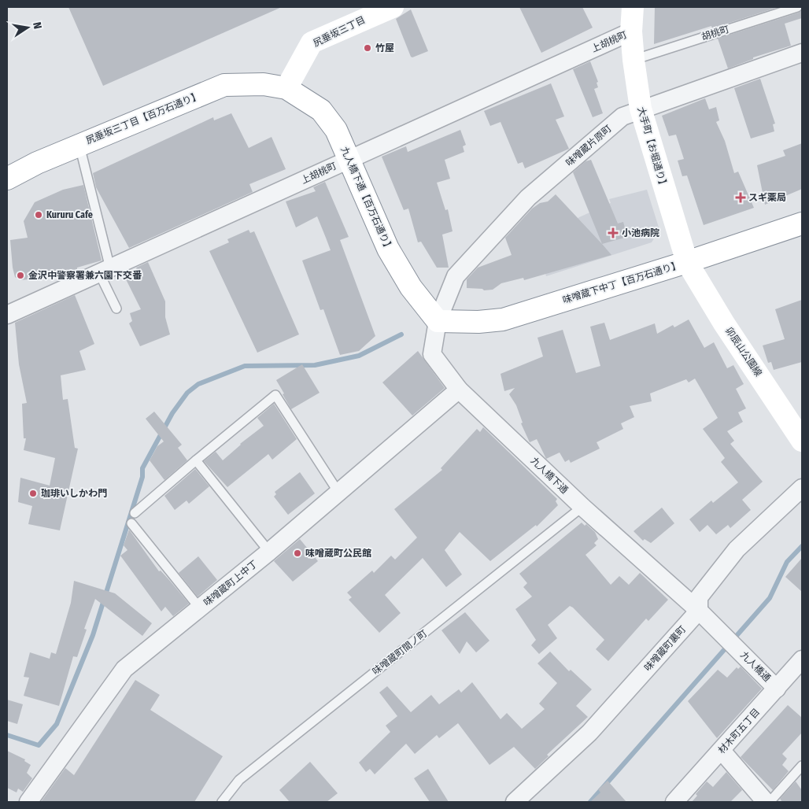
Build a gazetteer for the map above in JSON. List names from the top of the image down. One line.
{"streets":{"main road":["尻垂坂三丁目","尻垂坂三丁目【百万石通り】","大手町【お堀通り】","九人橋下通【百万石通り】","味噌蔵下中丁【百万石通り】","卯辰山公園線"],"street":["上胡桃町","味噌蔵片原町","九人橋下通","味噌蔵町上中丁","味噌蔵町裏町","九人橋通","材木町五丁目"],"lane":["胡桃町","味噌蔵町間ノ町"]},"crossings":[["尻垂坂三丁目","尻垂坂三丁目【百万石通り】"],["尻垂坂三丁目","九人橋下通【百万石通り】"],["胡桃町","大手町【お堀通り】"],["上胡桃町","大手町【お堀通り】"],["上胡桃町","九人橋下通【百万石通り】"],["尻垂坂三丁目【百万石通り】","九人橋下通【百万石通り】"],["味噌蔵片原町","大手町【お堀通り】"],["味噌蔵片原町","九人橋下通【百万石通り】"],["味噌蔵片原町","味噌蔵下中丁【百万石通り】"],["味噌蔵片原町","九人橋下通"],["大手町【お堀通り】","味噌蔵下中丁【百万石通り】"],["大手町【お堀通り】","卯辰山公園線"],["九人橋下通【百万石通り】","味噌蔵下中丁【百万石通り】"],["九人橋下通【百万石通り】","九人橋下通"],["味噌蔵下中丁【百万石通り】","卯辰山公園線"],["味噌蔵下中丁【百万石通り】","九人橋下通"],["九人橋下通","味噌蔵町上中丁"],["九人橋下通","味噌蔵町裏町"],["九人橋下通","味噌蔵町間ノ町"],["九人橋下通","九人橋通"],["味噌蔵町裏町","九人橋通"],["九人橋通","材木町五丁目"]],"places":{"other":["竹屋","Kururu Cafe","金沢中警察署兼六園下交番","珈琲いしかわ門","味噌蔵町公民館"],"health":["スギ薬局","小池病院"]},"north":"right"}
